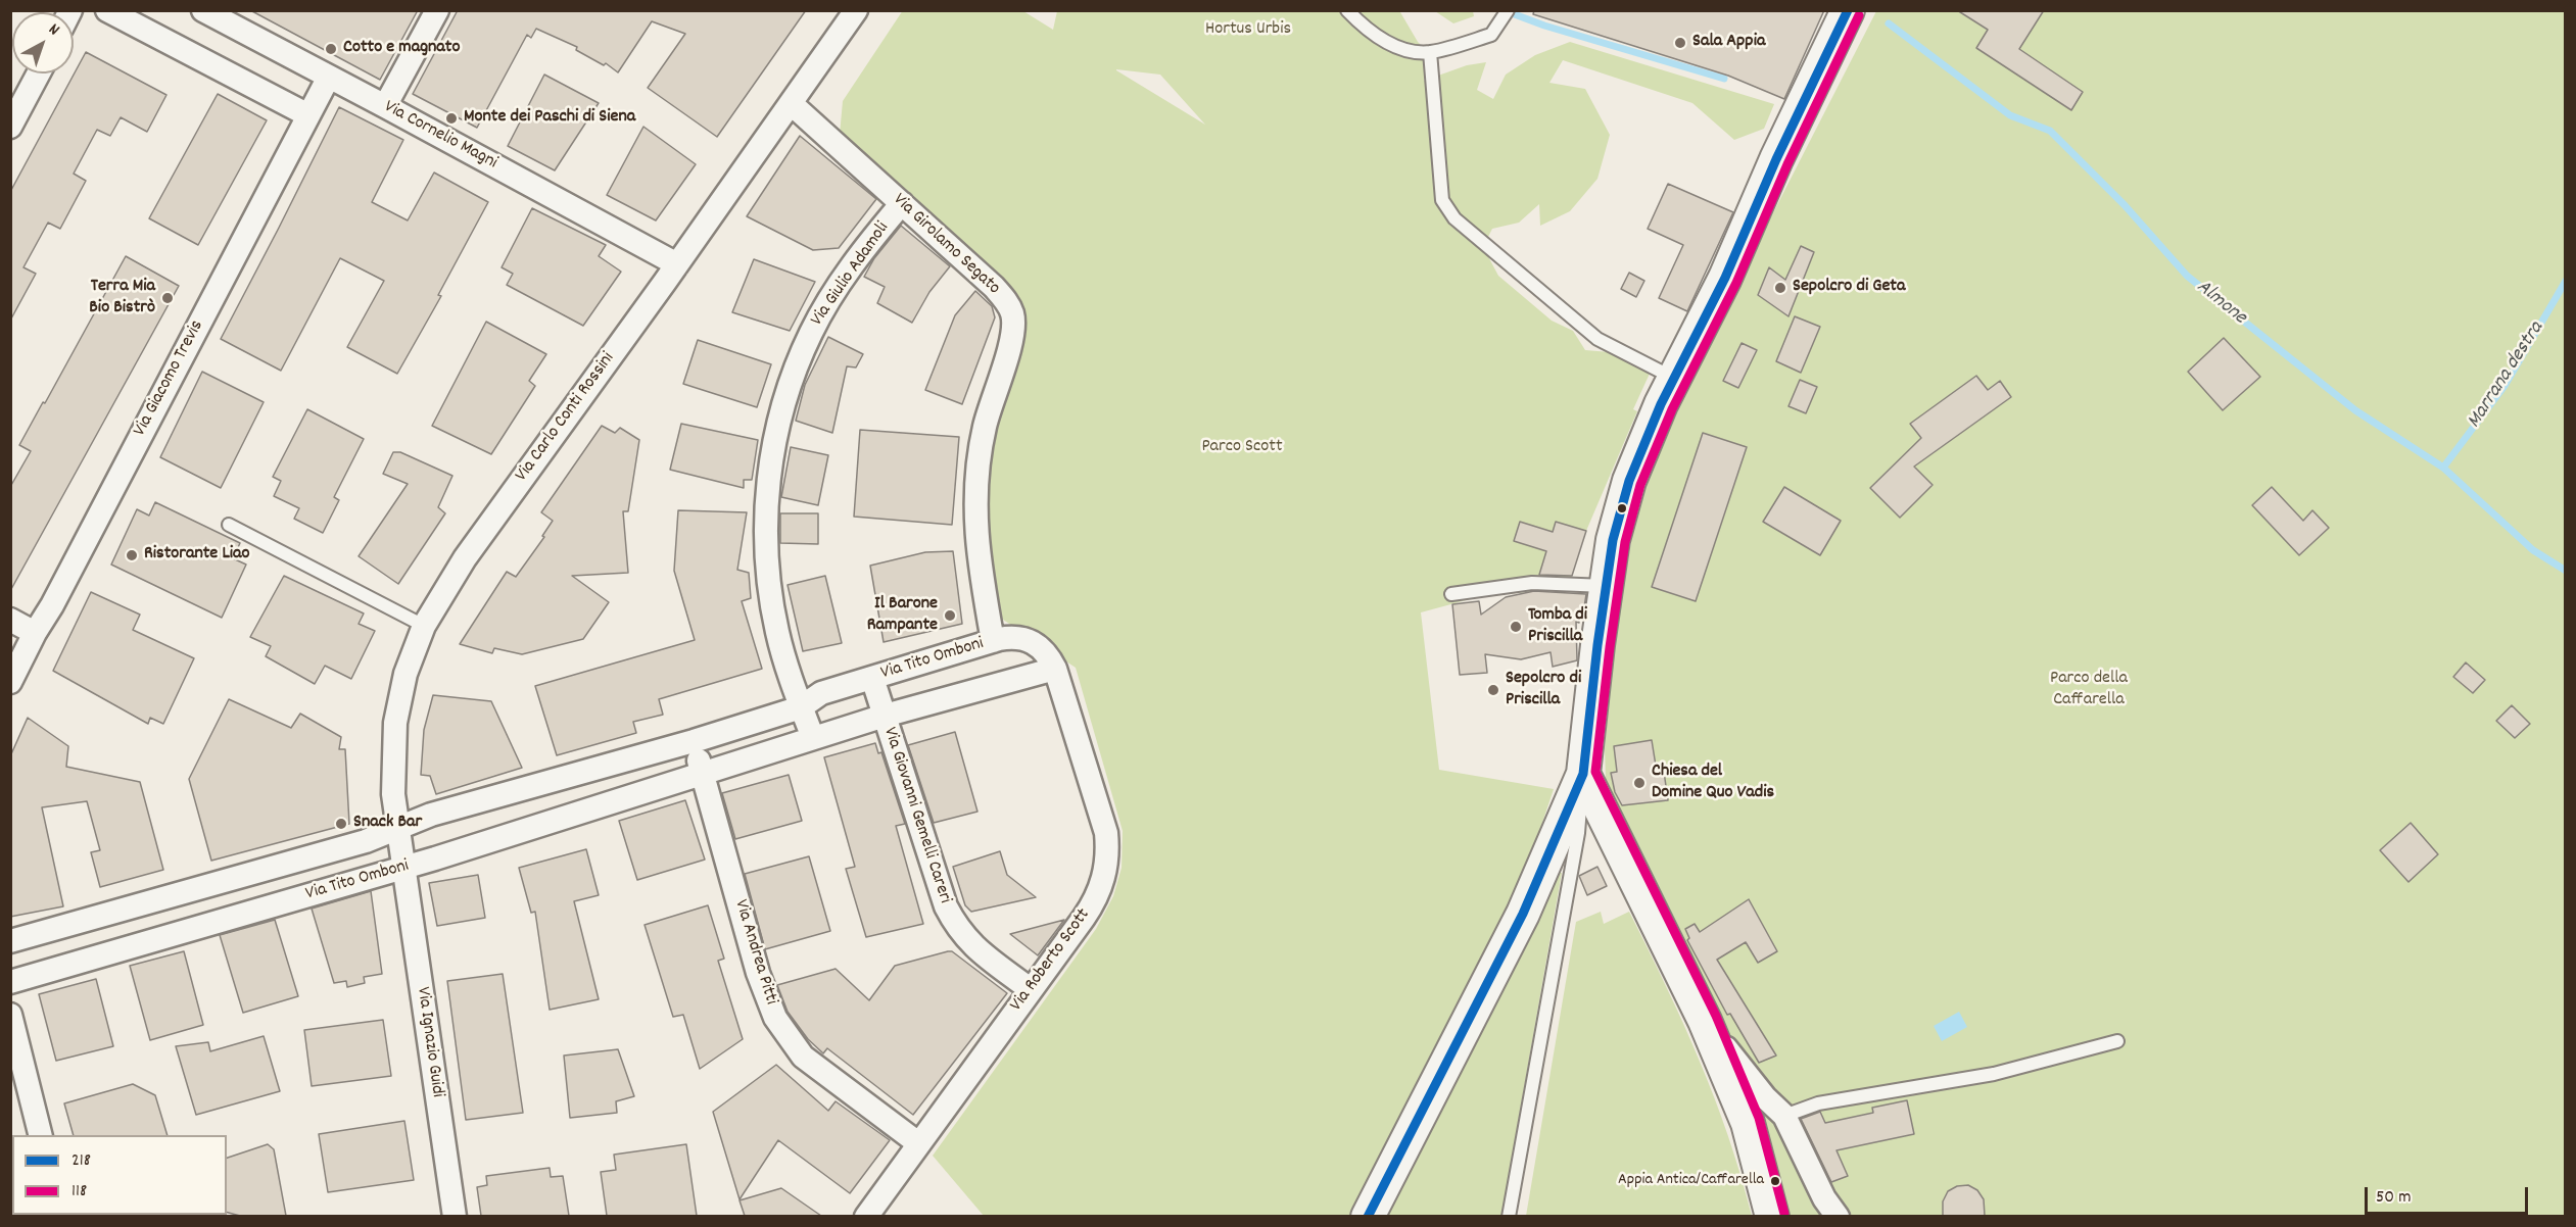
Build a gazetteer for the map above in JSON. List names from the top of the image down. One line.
{"streets":{"street":["Via Cornelio Magni","Via Girolamo Segato","Via Giulio Adamoli","Via Giacomo Trevis","Via Carlo Conti Rossini","Via Tito Omboni","Via Giovanni Gemelli Careri","Via Andrea Pitti","Via Roberto Scott","Via Ignazio Guidi"]},"crossings":[["Via Cornelio Magni","Via Giacomo Trevis"],["Via Cornelio Magni","Via Carlo Conti Rossini"],["Via Girolamo Segato","Via Giulio Adamoli"],["Via Girolamo Segato","Via Carlo Conti Rossini"],["Via Girolamo Segato","Via Tito Omboni"],["Via Giulio Adamoli","Via Tito Omboni"],["Via Carlo Conti Rossini","Via Tito Omboni"],["Via Carlo Conti Rossini","Via Ignazio Guidi"],["Via Tito Omboni","Via Giovanni Gemelli Careri"],["Via Tito Omboni","Via Andrea Pitti"],["Via Tito Omboni","Via Roberto Scott"],["Via Tito Omboni","Via Ignazio Guidi"],["Via Giovanni Gemelli Careri","Via Roberto Scott"],["Via Andrea Pitti","Via Roberto Scott"]],"water":["Almone","Marrana destra"],"parks":["Hortus Urbis","Parco Scott","Parco della Caffarella"],"places":["Sala Appia","Cotto e magnato","Monte dei Paschi di Siena","Sepolcro di Geta","Terra Mia Bio Bistrò","Ristorante Liao","Il Barone Rampante","Tomba di Priscilla","Sepolcro di Priscilla","Chiesa del Domine Quo Vadis","Snack Bar","Appia Antica/Caffarella"],"lines":["transit line 218","transit line 118"],"legend":["218","118"],"scale_bar":"50 m","north":"top right"}
